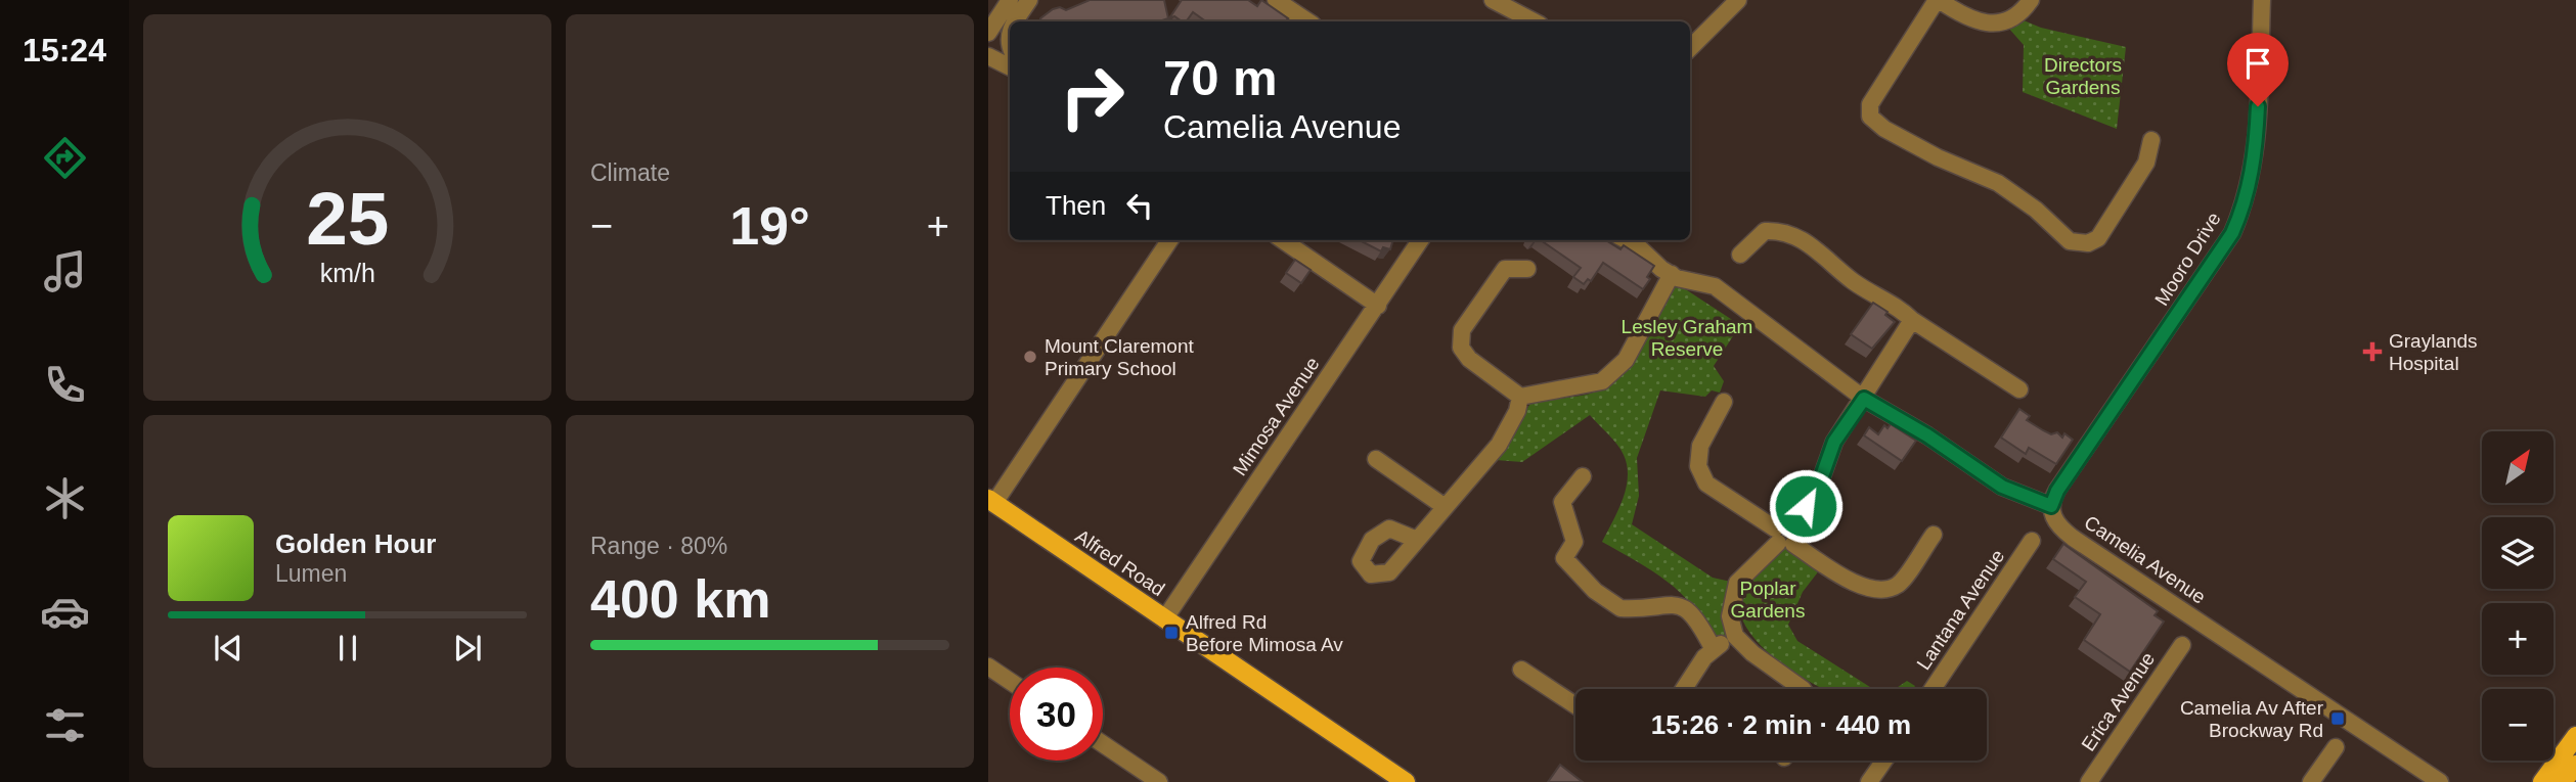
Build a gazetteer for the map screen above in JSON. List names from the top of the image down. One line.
{"streets":{"main road":["Alfred Road"],"street":["Mooro Drive","Mimosa Avenue","Camelia Avenue","Lantana Avenue","Erica Avenue"]},"crossings":[["Mooro Drive","Camelia Avenue"],["Mimosa Avenue","Alfred Road"]],"parks":["Directors Gardens","Lesley Graham Reserve","Poplar Gardens"],"places":{"health":["Graylands Hospital"],"other":["Mount Claremont Primary School"],"transit":["Alfred Rd Before Mimosa Av","Camelia Av After Brockway Rd"]},"north":"top right","page":{"tabs":"15:24","tile":["Climate",["Range · 80%","400 km"]],"turn":["70 m","Camelia Avenue"],"then":"Then","heat":["−","19°","+"],"map_buttons":["+","−"],"song":["Golden Hour","Lumen"],"limit":"30","trip":"15:26 · 2 min · 440 m","gauge":["25","km/h"]}}
